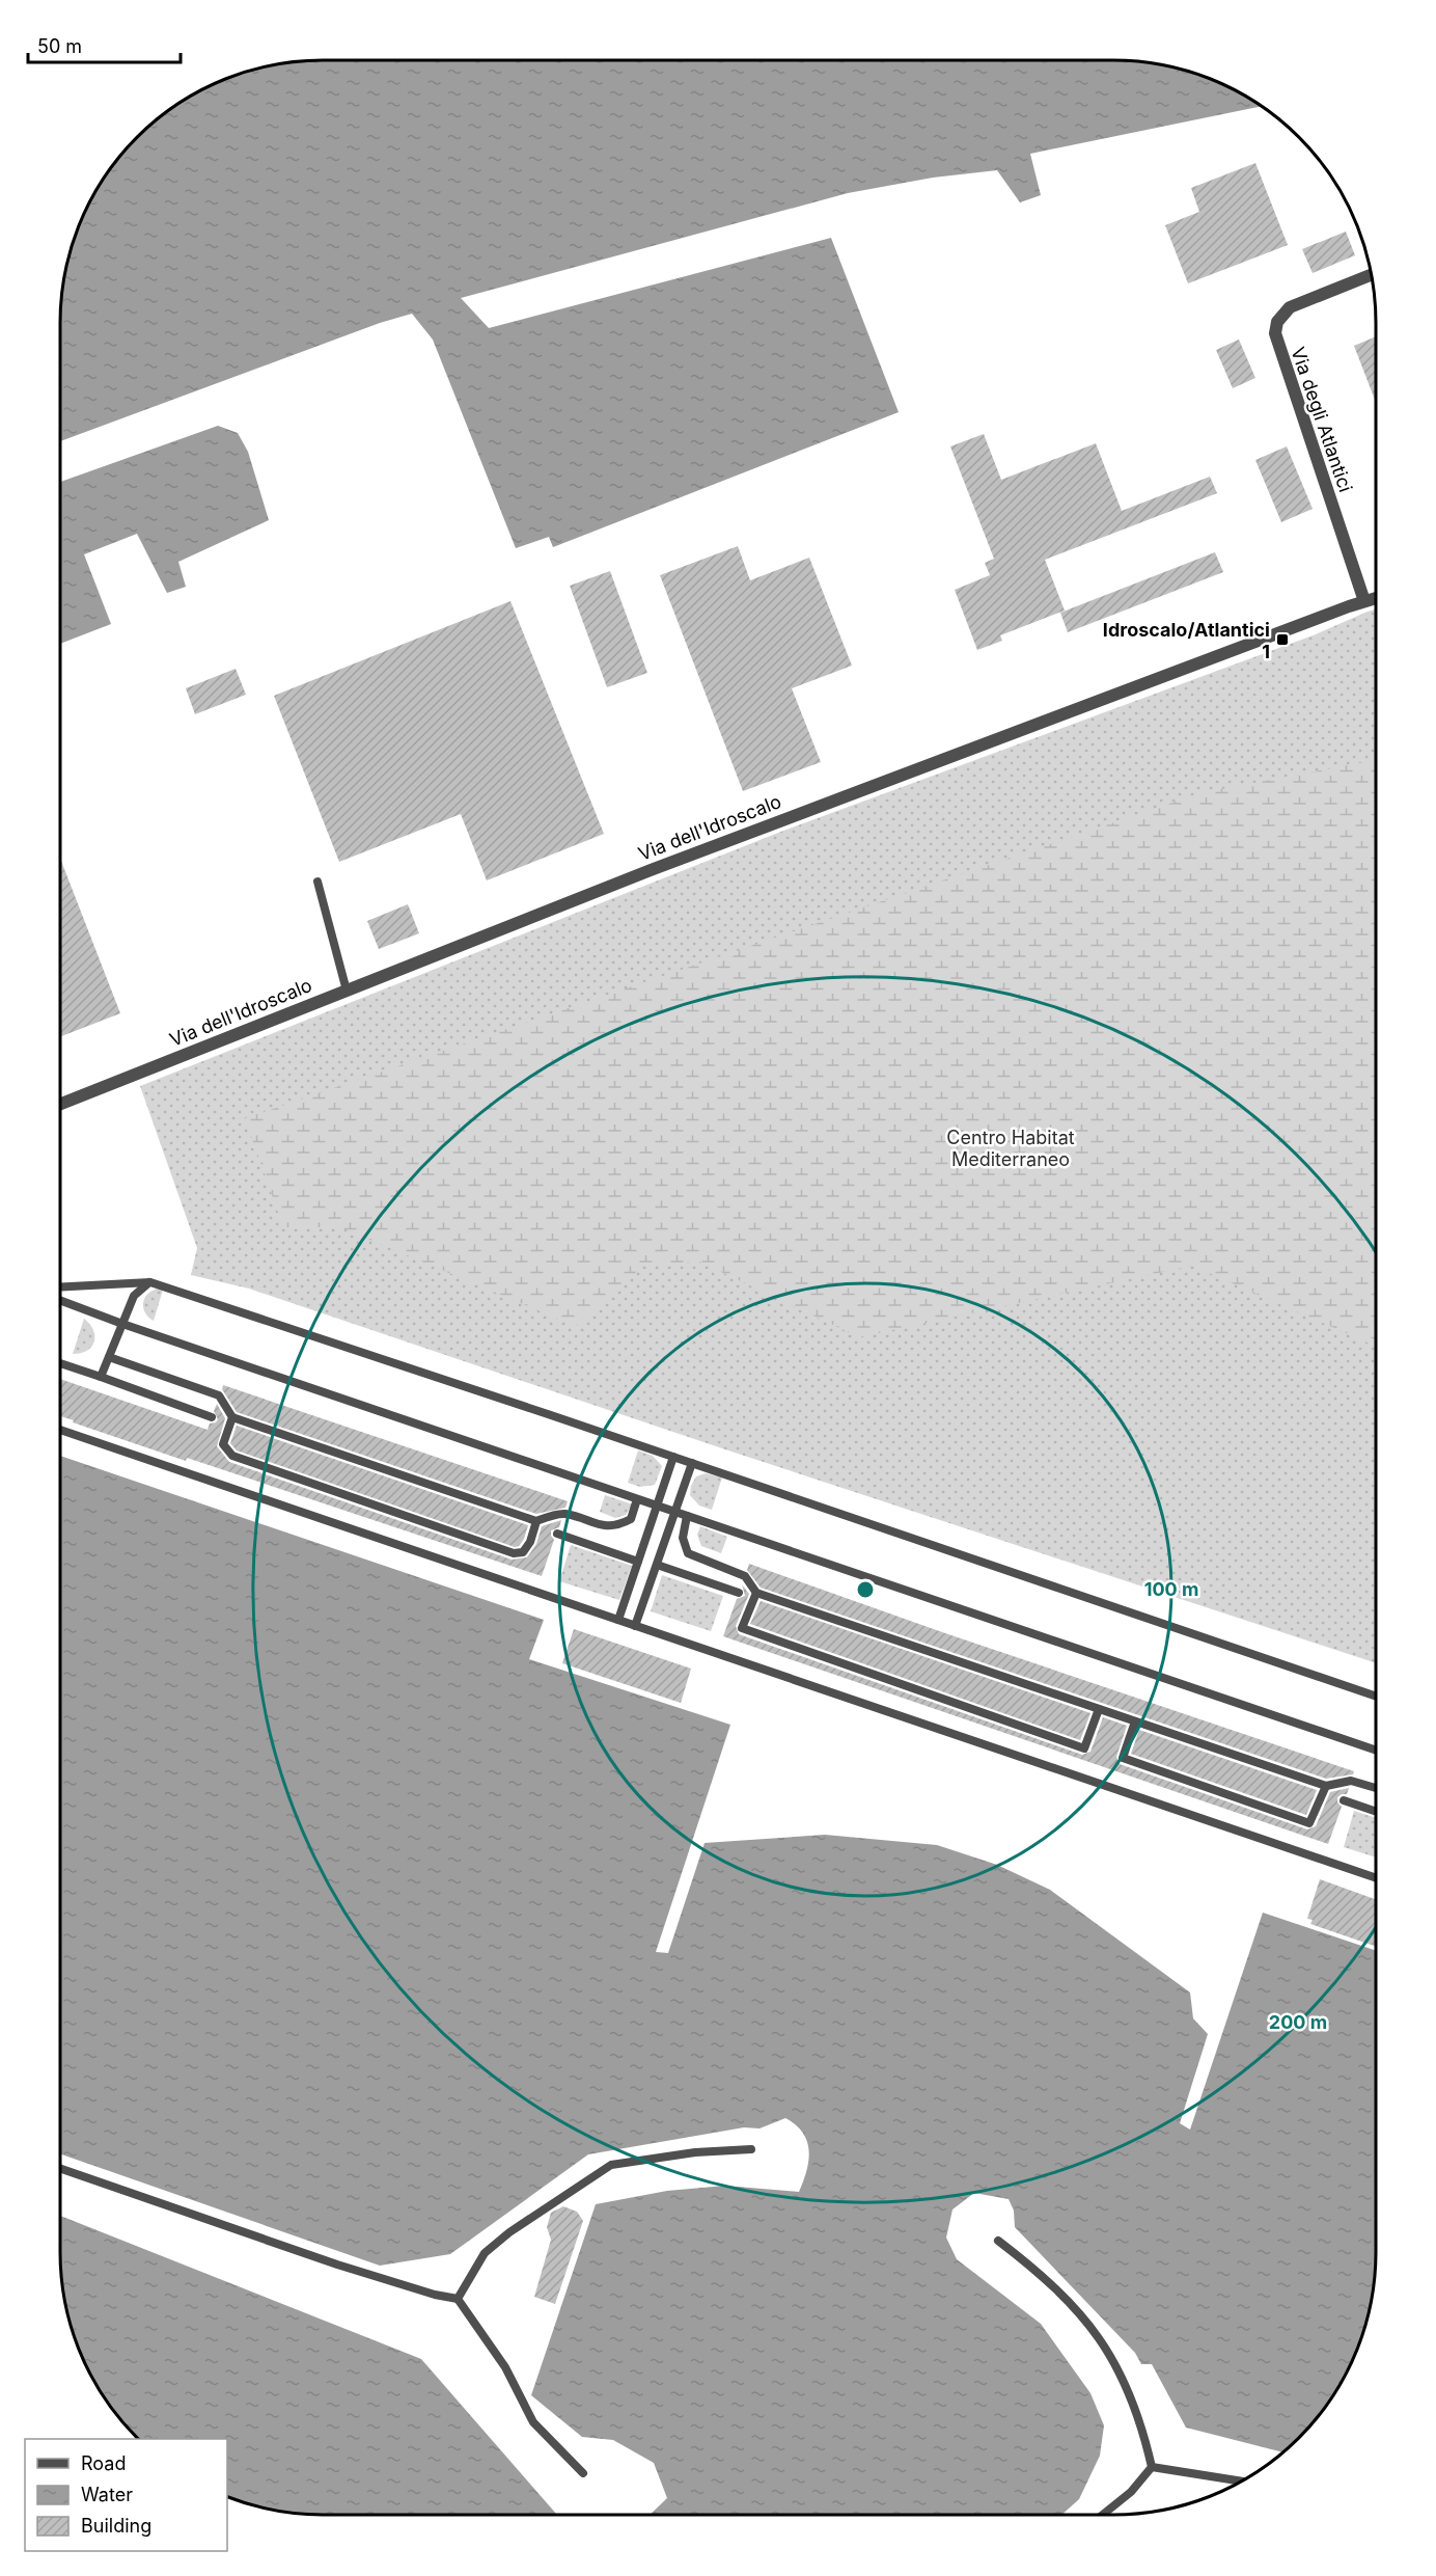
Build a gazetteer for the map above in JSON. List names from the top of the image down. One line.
{"streets":{"street":["Via degli Atlantici","Via dell'Idroscalo"]},"crossings":[["Via degli Atlantici","Via dell'Idroscalo"]],"parks":["Centro Habitat Mediterraneo"],"places":{"transit":["Idroscalo/Atlantici 1"]},"legend":["Road","Water","Building"],"scale_bar":"50 m","rings":["100 m","200 m"]}
